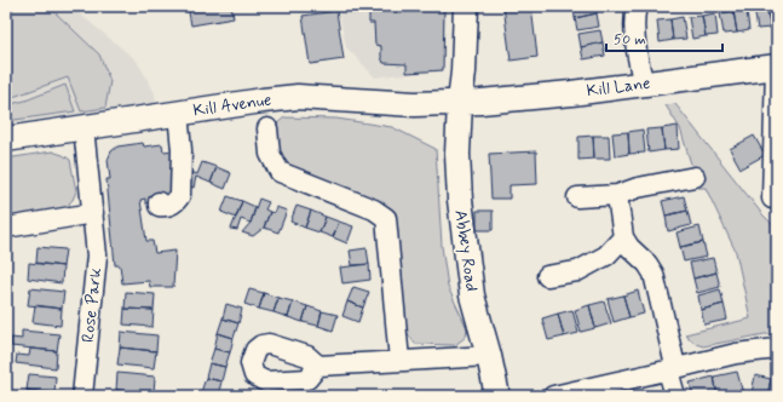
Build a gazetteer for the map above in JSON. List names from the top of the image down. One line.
{"streets":{"main road":["Kill Lane","Kill Avenue","Abbey Road"],"street":["Rose Park"]},"crossings":[["Kill Lane","Kill Avenue"],["Kill Lane","Abbey Road"],["Kill Avenue","Abbey Road"],["Kill Avenue","Rose Park"]],"scale_bar":"50 m"}
